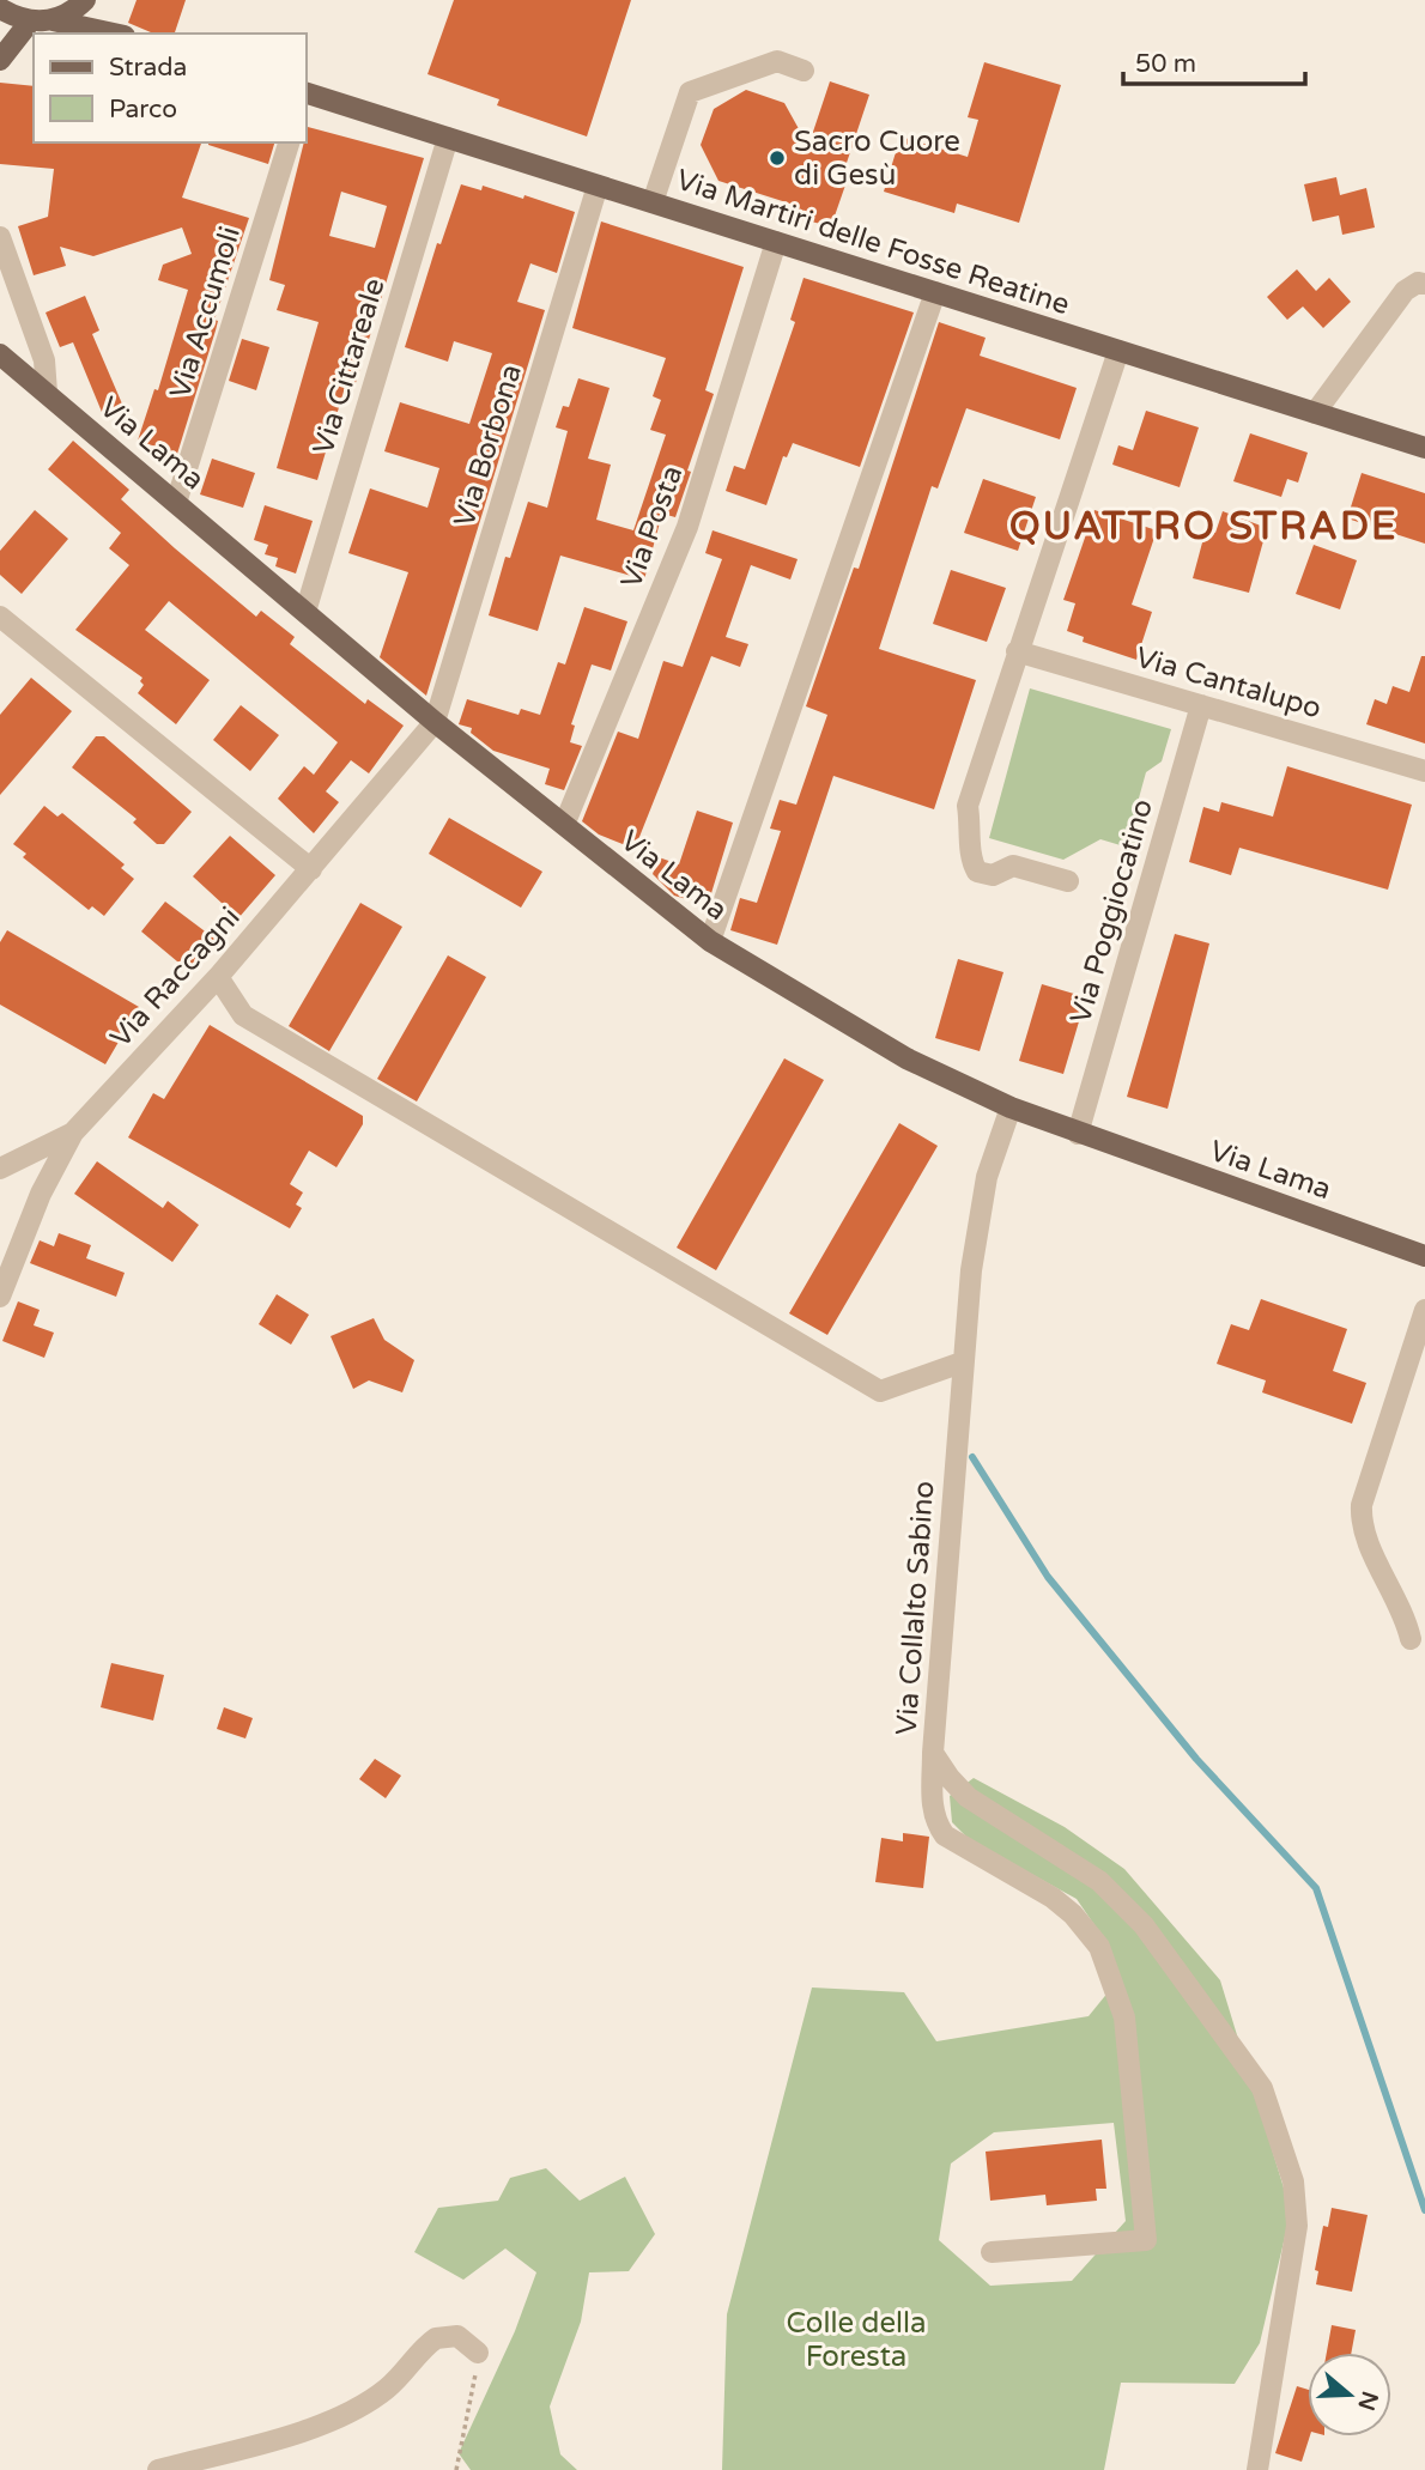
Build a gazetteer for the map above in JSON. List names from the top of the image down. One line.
{"streets":{"main road":["Via Martiri delle Fosse Reatine","Via Lama"],"street":["Via Accumoli","Via Cittareale","Via Borbona","Via Posta","Via Cantalupo","Via Poggiocatino","Via Raccagni","Via Collalto Sabino"]},"crossings":[["Via Martiri delle Fosse Reatine","Via Cittareale"],["Via Martiri delle Fosse Reatine","Via Borbona"],["Via Martiri delle Fosse Reatine","Via Posta"],["Via Accumoli","Via Lama"],["Via Cittareale","Via Lama"],["Via Lama","Via Borbona"],["Via Lama","Via Posta"],["Via Lama","Via Poggiocatino"],["Via Lama","Via Raccagni"],["Via Lama","Via Collalto Sabino"],["Via Borbona","Via Raccagni"],["Via Cantalupo","Via Poggiocatino"]],"districts":["QUATTRO STRADE"],"parks":["Colle della Foresta"],"places":["Sacro Cuore di Gesù"],"legend":["Strada","Parco"],"scale_bar":"50 m","north":"right"}
